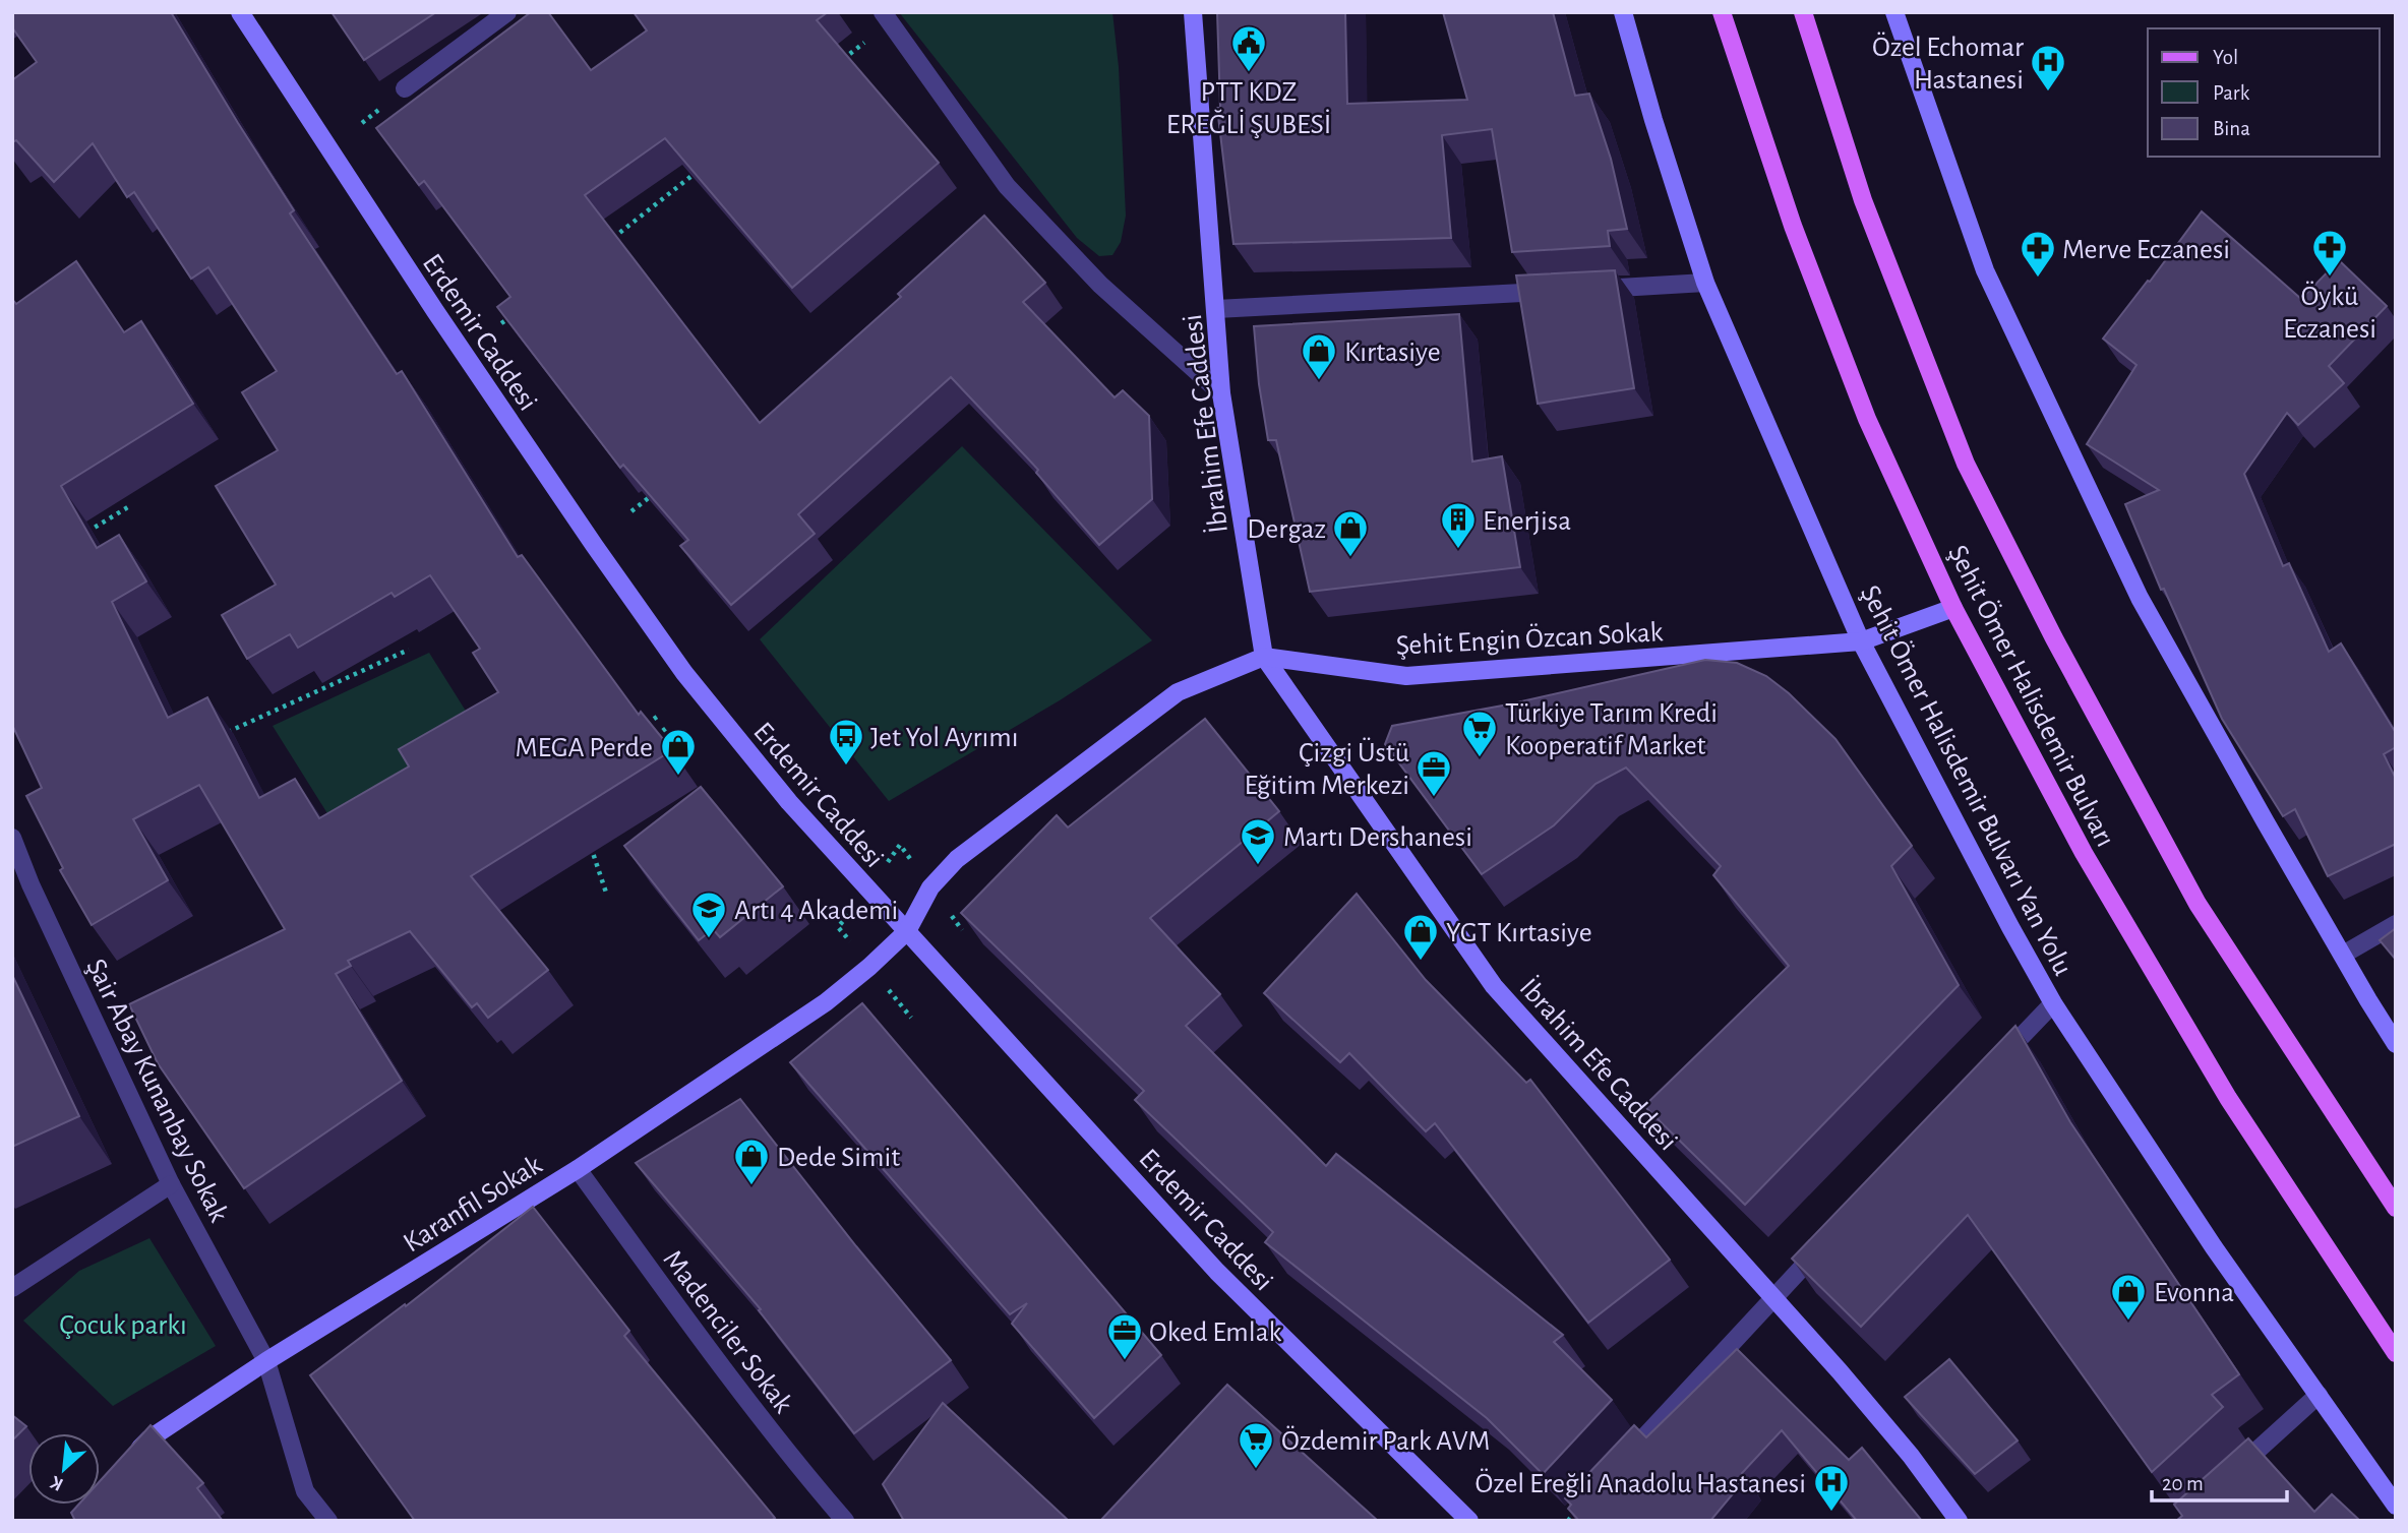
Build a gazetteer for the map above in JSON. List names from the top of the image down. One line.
{"streets":{"main road":["Şehit Ömer Halisdemir Bulvarı"],"street":["Erdemir Caddesi","İbrahim Efe Caddesi","Şehit Engin Özcan Sokak","Şehit Ömer Halisdemir Bulvarı Yan Yolu","Şair Abay Kunanbay Sokak","Karanfil Sokak","Madenciler Sokak"]},"crossings":[["Erdemir Caddesi","Karanfil Sokak"],["İbrahim Efe Caddesi","Şehit Engin Özcan Sokak"],["Şehit Engin Özcan Sokak","Şehit Ömer Halisdemir Bulvarı"],["Şehit Engin Özcan Sokak","Şehit Ömer Halisdemir Bulvarı Yan Yolu"],["Şair Abay Kunanbay Sokak","Karanfil Sokak"],["Karanfil Sokak","Madenciler Sokak"]],"parks":["Çocuk parkı"],"places":{"public building":["PTT KDZ EREĞLİ ŞUBESİ"],"hospital":["Özel Echomar Hastanesi","Özel Ereğli Anadolu Hastanesi"],"pharmacy":["Öykü Eczanesi","Merve Eczanesi"],"shop":["Kırtasiye","Dergaz","MEGA Perde","YGT Kırtasiye","Dede Simit","Evonna"],"building":["Enerjisa"],"supermarket":["Türkiye Tarım Kredi Kooperatif Market","Özdemir Park AVM"],"bus stop":["Jet Yol Ayrımı"],"office":["Çizgi Üstü Eğitim Merkezi","Oked Emlak"],"school or university":["Martı Dershanesi","Artı 4 Akademi"]},"legend":["Yol","Park","Bina"],"scale_bar":"20 m","north":"bottom left"}
